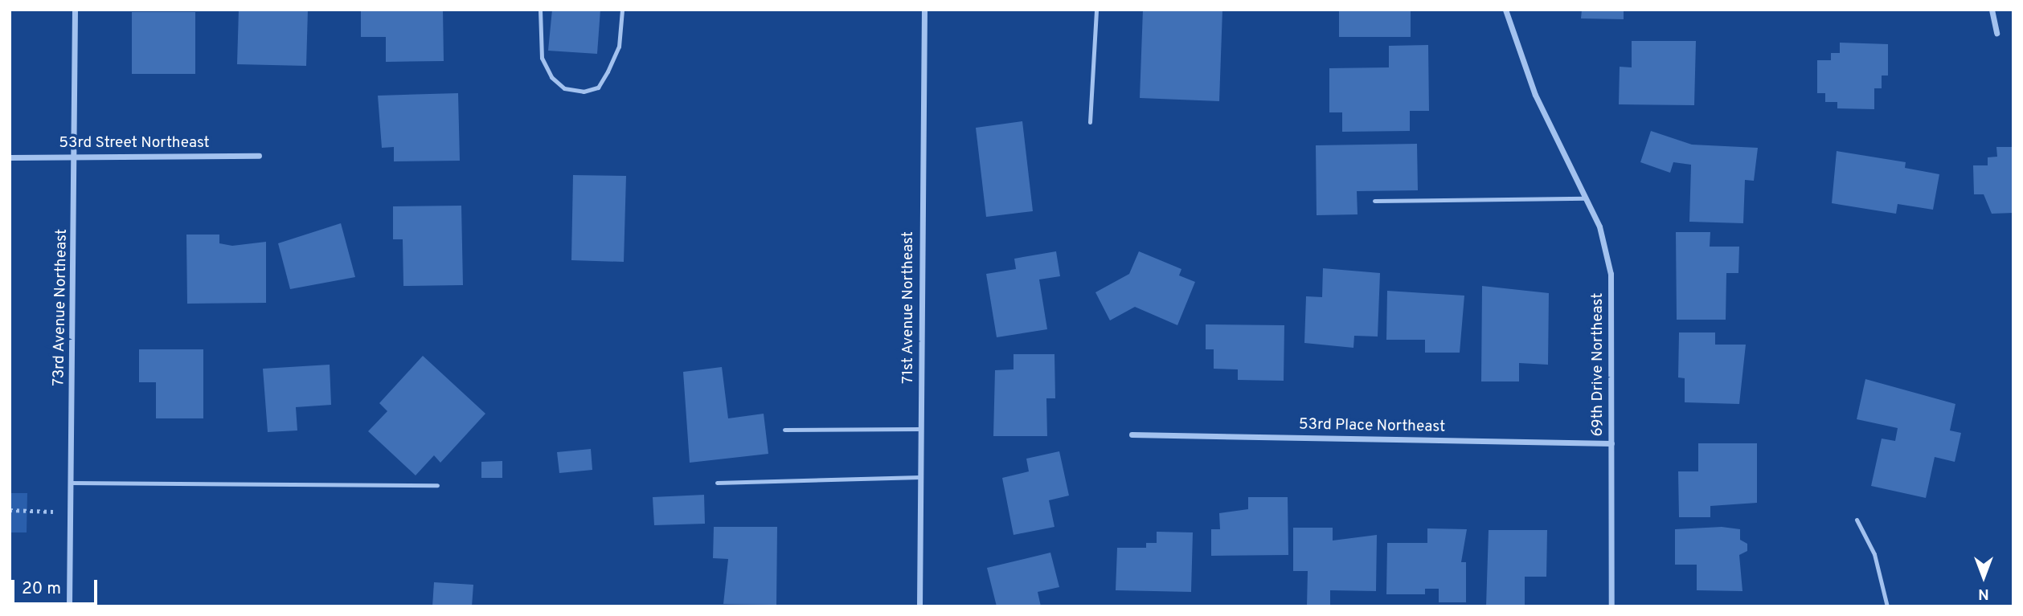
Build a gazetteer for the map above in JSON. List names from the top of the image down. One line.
{"streets":{"street":["53rd Street Northeast","73rd Avenue Northeast","71st Avenue Northeast","69th Drive Northeast","53rd Place Northeast"]},"crossings":[["53rd Street Northeast","73rd Avenue Northeast"],["69th Drive Northeast","53rd Place Northeast"]],"scale_bar":"20 m","north":"bottom"}
